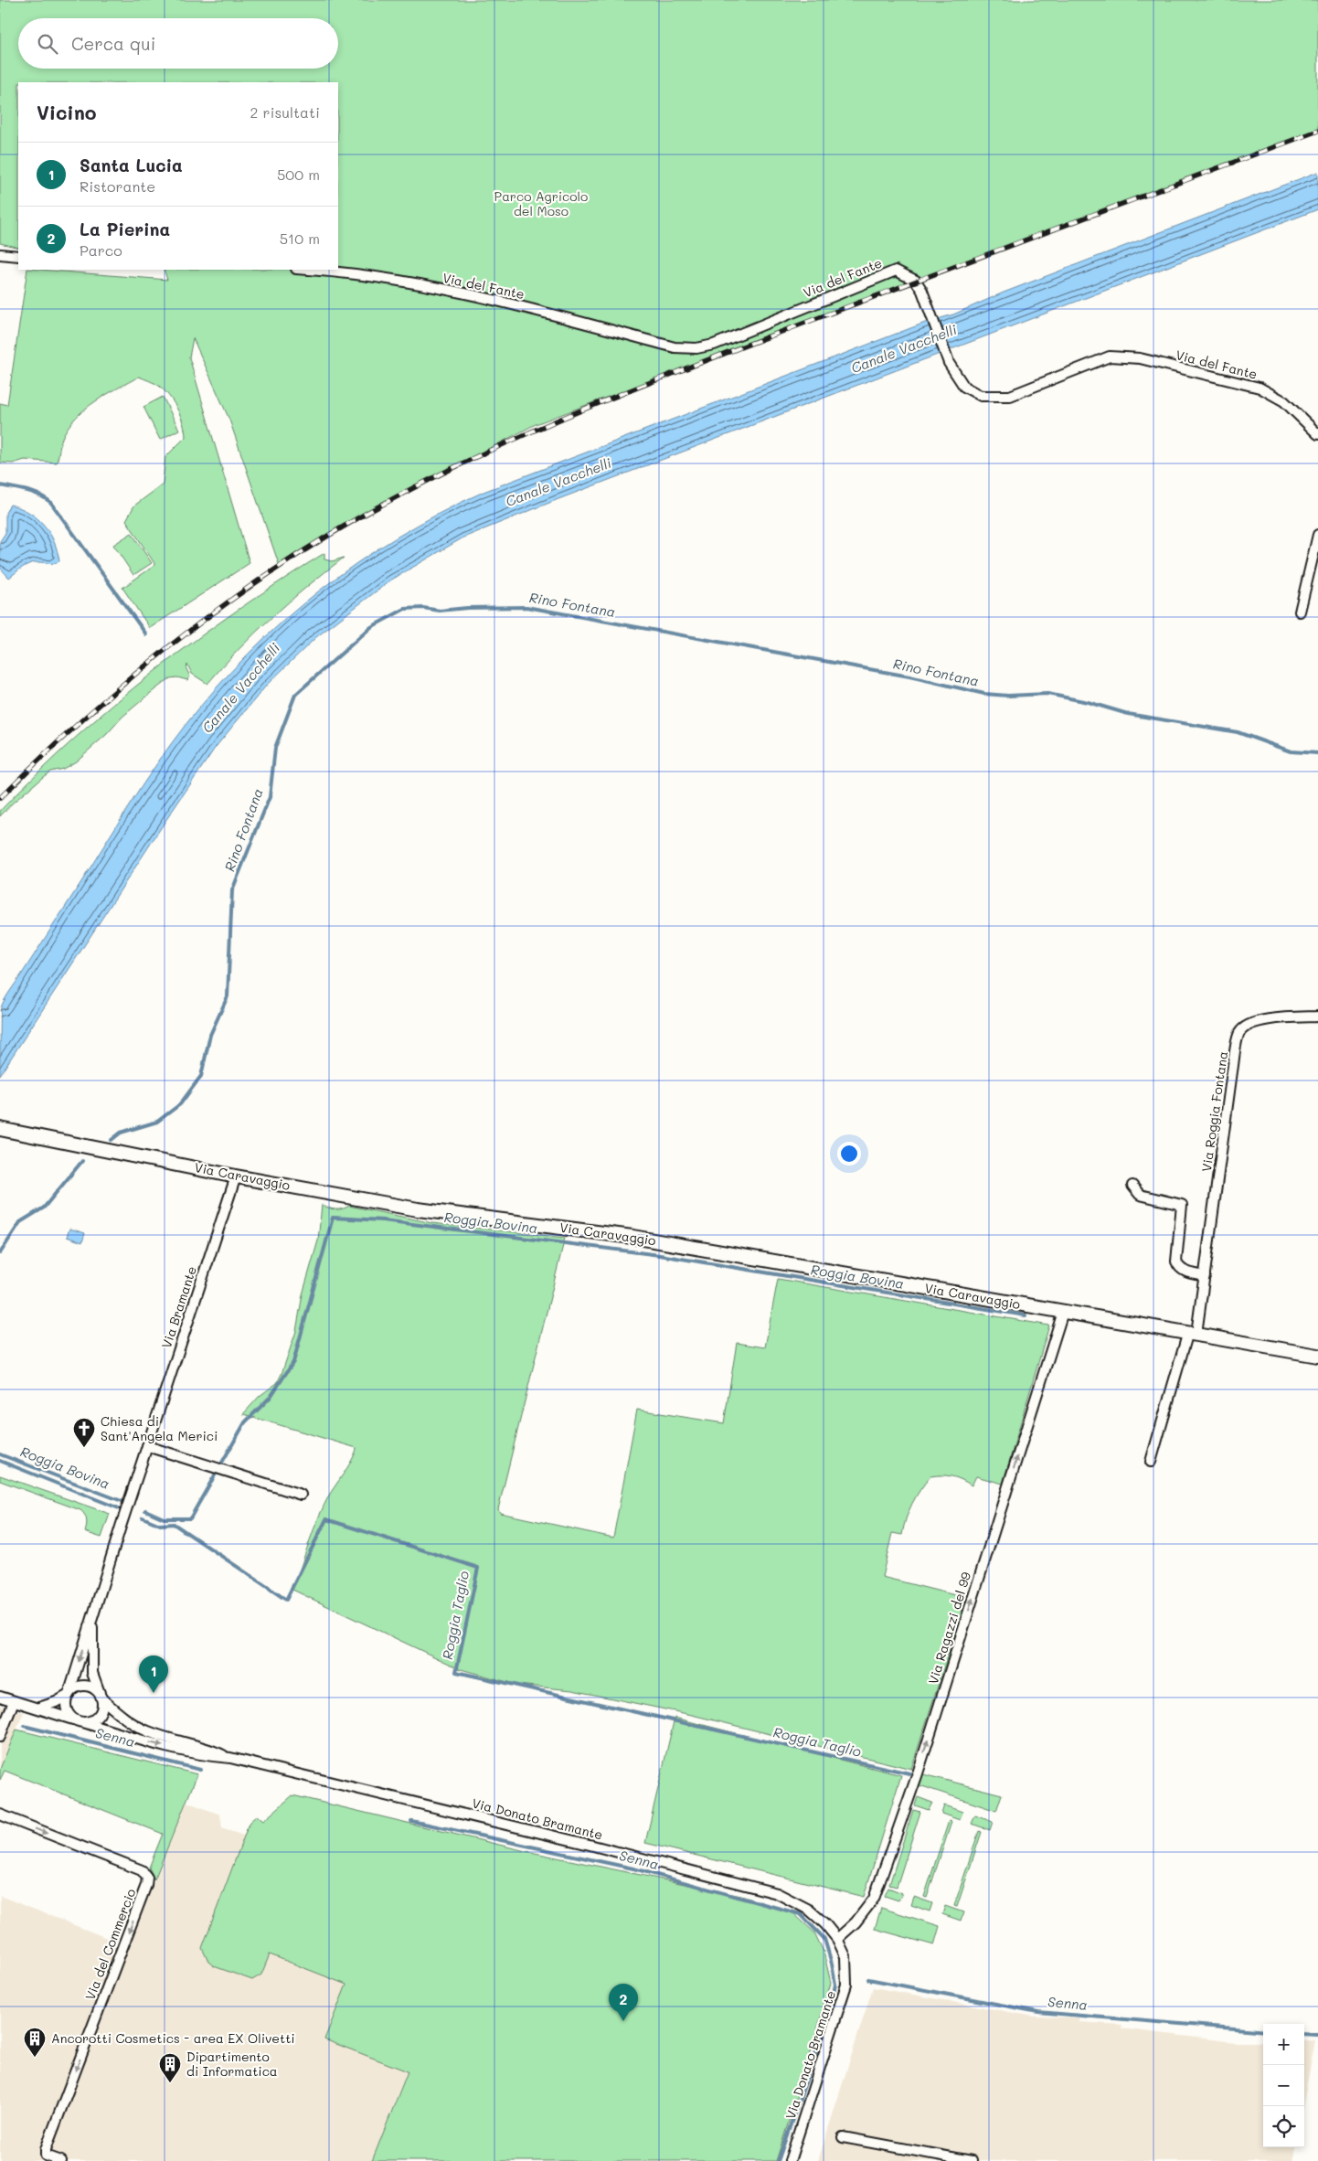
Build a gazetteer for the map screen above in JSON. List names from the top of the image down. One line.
{"streets":{"street":["Via del Fante","Via Roggia Fontana","Via Caravaggio","Via Bramante","Via Ragazzi del 99","Via Donato Bramante","Via del Commercio"]},"crossings":[["Via Roggia Fontana","Via Caravaggio"],["Via Caravaggio","Via Bramante"],["Via Caravaggio","Via Ragazzi del 99"],["Via Bramante","Via Donato Bramante"],["Via Ragazzi del 99","Via Donato Bramante"]],"one_way":["Via Ragazzi del 99"],"water":["Canale Vacchelli","Rino Fontana","Roggia Bovina","Roggia Taglio","Senna"],"parks":["Parco Agricolo del Moso"],"places":{"church":["Chiesa di Sant'Angela Merici"],"building":["Ancorotti Cosmetics - area EX Olivetti","Dipartimento di Informatica"]},"page":{"search":"Cerca qui","heading":["Vicino","2 risultati"],"list":[{"mark":"1","name":"Santa Lucia","note":"Ristorante","value":"500 m"},{"mark":"2","name":"La Pierina","note":"Parco","value":"510 m"}],"pins":["1","2"],"map_buttons":["+","−"]}}
